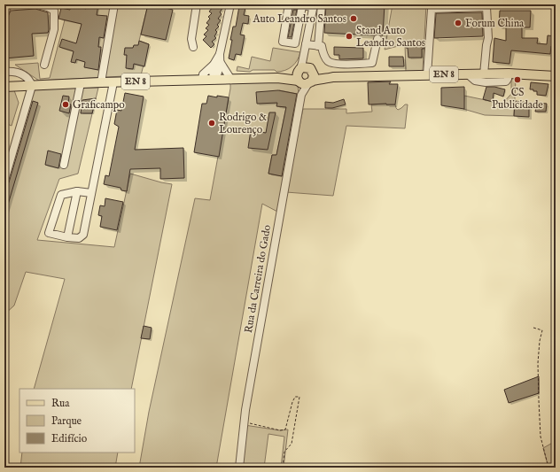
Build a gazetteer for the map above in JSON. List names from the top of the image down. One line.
{"streets":{"main road":["EN 8"],"street":["Rua da Carreira do Gado"]},"crossings":[["EN 8","Rua da Carreira do Gado"]],"places":["Auto Leandro Santos","Forum China","Stand Auto Leandro Santos","CS Publicidade","Graficampo","Rodrigo & Lourenço"],"legend":["Rua","Parque","Edifício"]}
